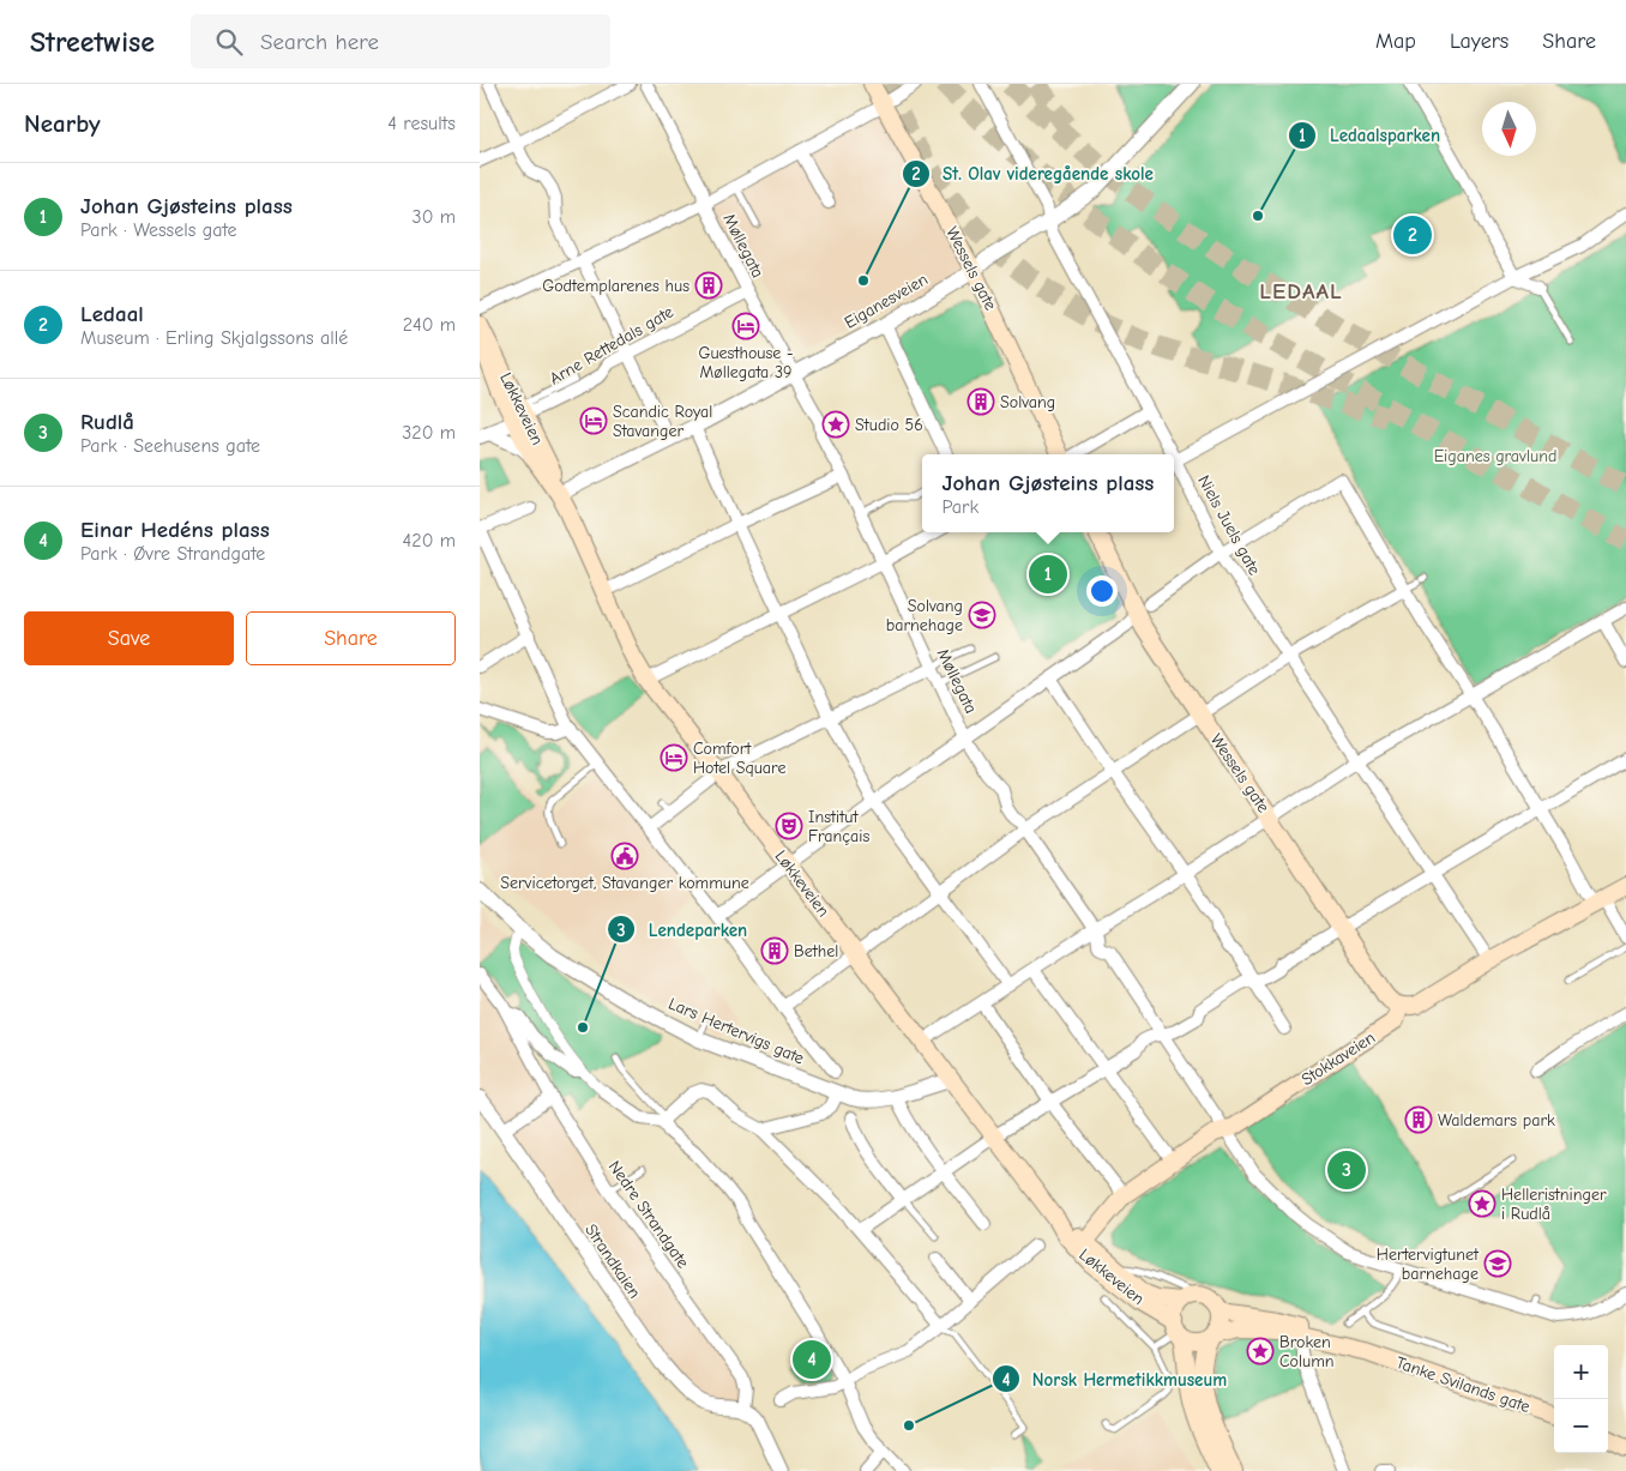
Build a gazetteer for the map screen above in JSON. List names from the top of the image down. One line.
{"streets":{"main road":["Wessels gate","Løkkeveien","Stokkaveien","Tanke Svilands gate"],"street":["Møllegata","Eiganesveien","Arne Rettedals gate","Niels Juels gate","Lars Hertervigs gate","Nedre Strandgate","Strandkaien"]},"crossings":[["Møllegata","Eiganesveien"],["Møllegata","Arne Rettedals gate"],["Møllegata","Stokkaveien"],["Wessels gate","Eiganesveien"],["Wessels gate","Stokkaveien"],["Eiganesveien","Løkkeveien"],["Eiganesveien","Niels Juels gate"],["Arne Rettedals gate","Løkkeveien"],["Løkkeveien","Lars Hertervigs gate"],["Løkkeveien","Stokkaveien"],["Løkkeveien","Tanke Svilands gate"],["Nedre Strandgate","Strandkaien"]],"districts":["LEDAAL"],"parks":["Eiganes gravlund"],"places":{"other":["Ledaalsparken","St. Olav videregående skole","Lendeparken","Norsk Hermetikkmuseum"],"building":["Godtemplarenes hus","Solvang","Bethel","Waldemars park"],"hotel":["Guesthouse - Møllegata 39","Scandic Royal Stavanger","Comfort Hotel Square"],"place":["Studio 56","Helleristninger i Rudlå","Broken Column"],"school or university":["Solvang barnehage","Hertervigtunet barnehage"],"theatre":["Institut Français"],"public building":["Servicetorget, Stavanger kommune"]},"north":"bottom","page":{"header":"Streetwise","search":"Search here","nav":["Map","Layers","Share"],"heading":["Nearby","4 results"],"list":[{"mark":"1","name":"Johan Gjøsteins plass","note":"Park · Wessels gate","value":"30 m"},{"mark":"2","name":"Ledaal","note":"Museum · Erling Skjalgssons allé","value":"240 m"},{"mark":"3","name":"Rudlå","note":"Park · Seehusens gate","value":"320 m"},{"mark":"4","name":"Einar Hedéns plass","note":"Park · Øvre Strandgate","value":"420 m"}],"pins":["2","1","3","4"],"popup":["Johan Gjøsteins plass","Park"],"buttons":["Save","Share"],"map_buttons":["+","−"]}}
